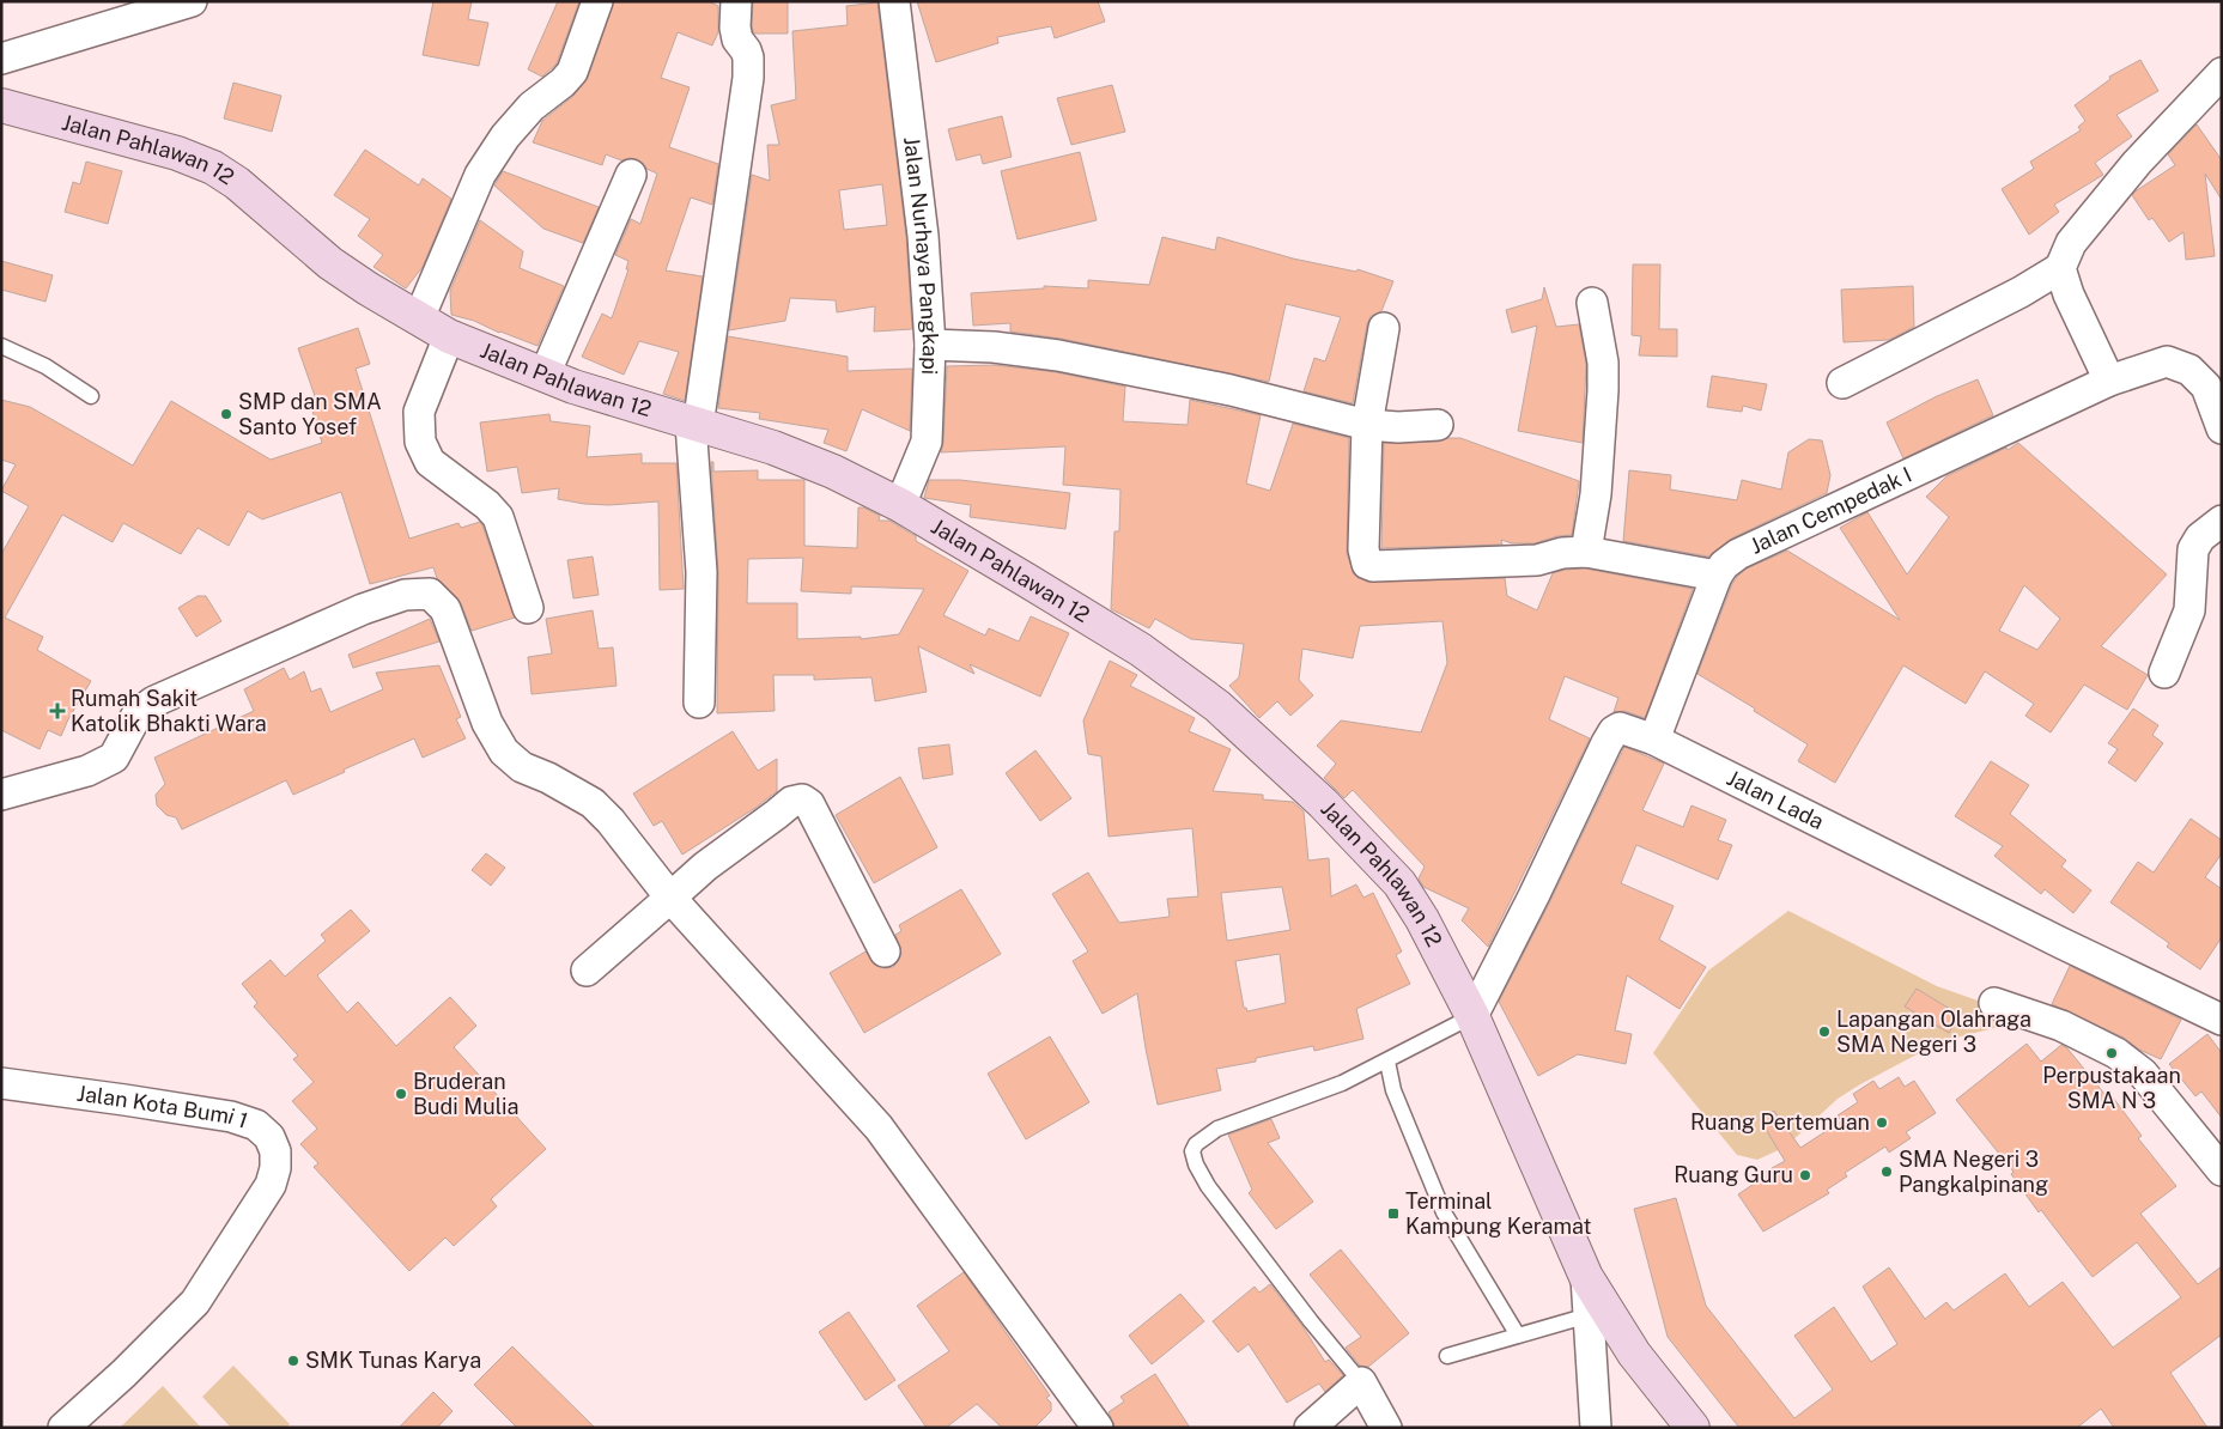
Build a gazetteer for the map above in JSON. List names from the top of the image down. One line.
{"streets":{"main road":["Jalan Pahlawan 12"],"street":["Jalan Nurhaya Pangkapi","Jalan Cempedak I","Jalan Lada","Jalan Kota Bumi 1"]},"crossings":[["Jalan Pahlawan 12","Jalan Nurhaya Pangkapi"],["Jalan Pahlawan 12","Jalan Lada"],["Jalan Cempedak I","Jalan Lada"]],"places":{"other":["SMP dan SMA Santo Yosef","Lapangan Olahraga SMA Negeri 3","Perpustakaan SMA N 3","Bruderan Budi Mulia","Ruang Pertemuan","SMA Negeri 3 Pangkalpinang","Ruang Guru","SMK Tunas Karya"],"health":["Rumah Sakit Katolik Bhakti Wara"],"transit":["Terminal Kampung Keramat"]}}
